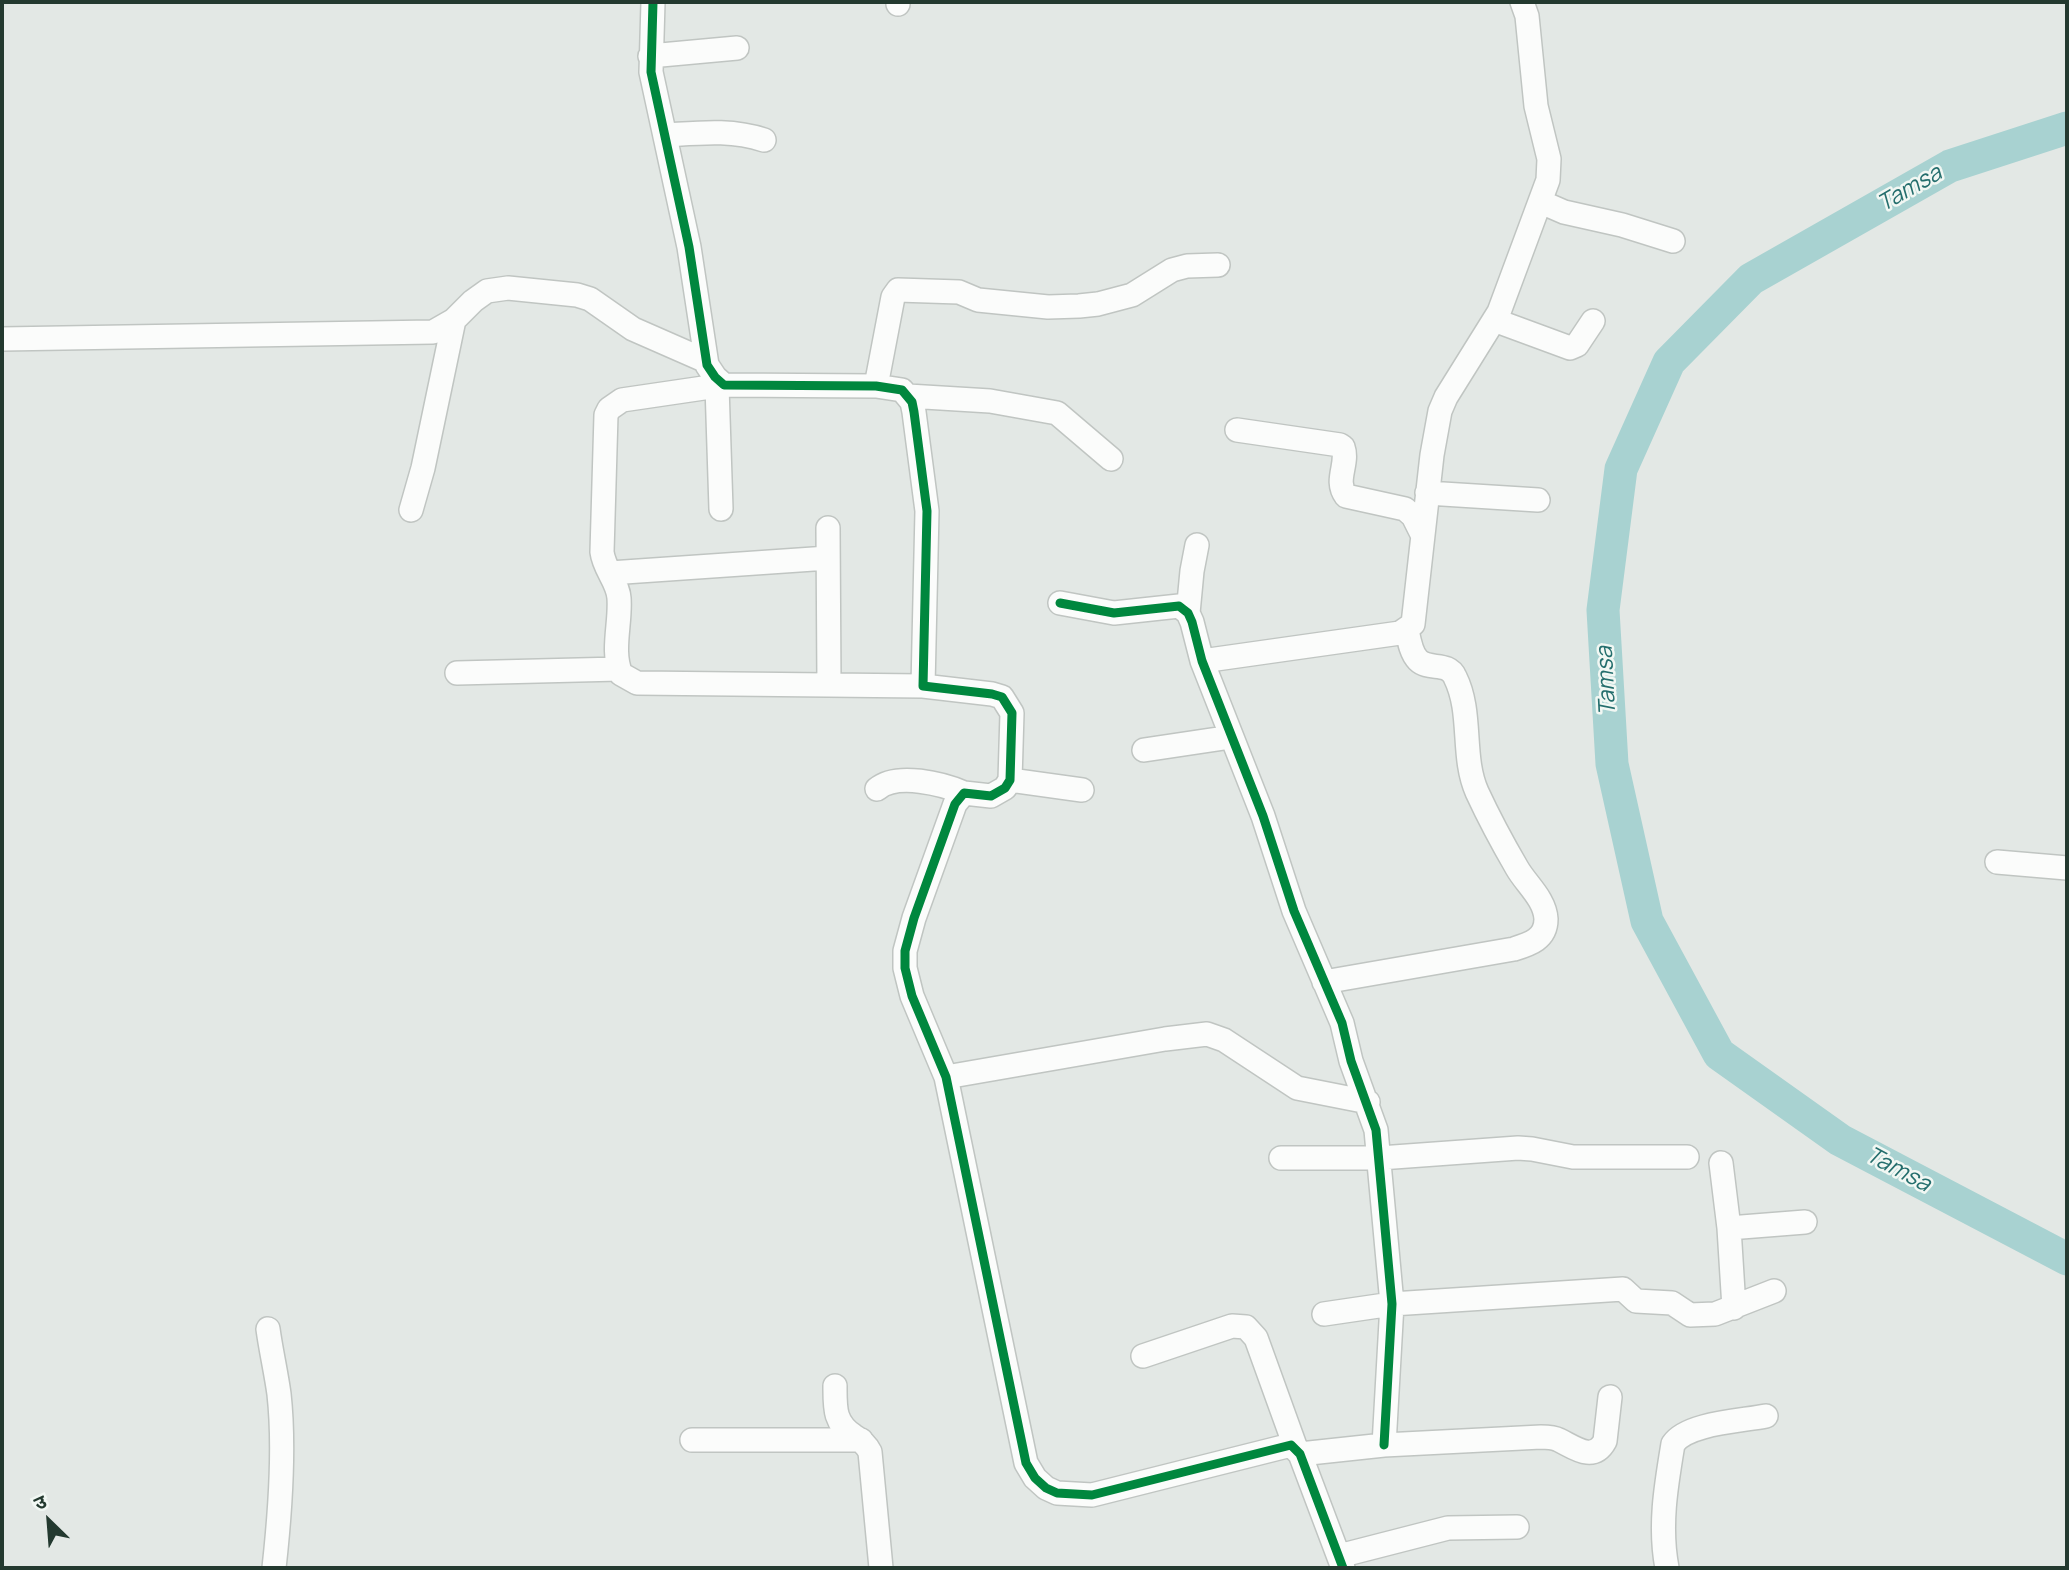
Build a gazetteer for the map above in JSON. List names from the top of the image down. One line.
{"water":["Tamsa"],"north":"top left"}
